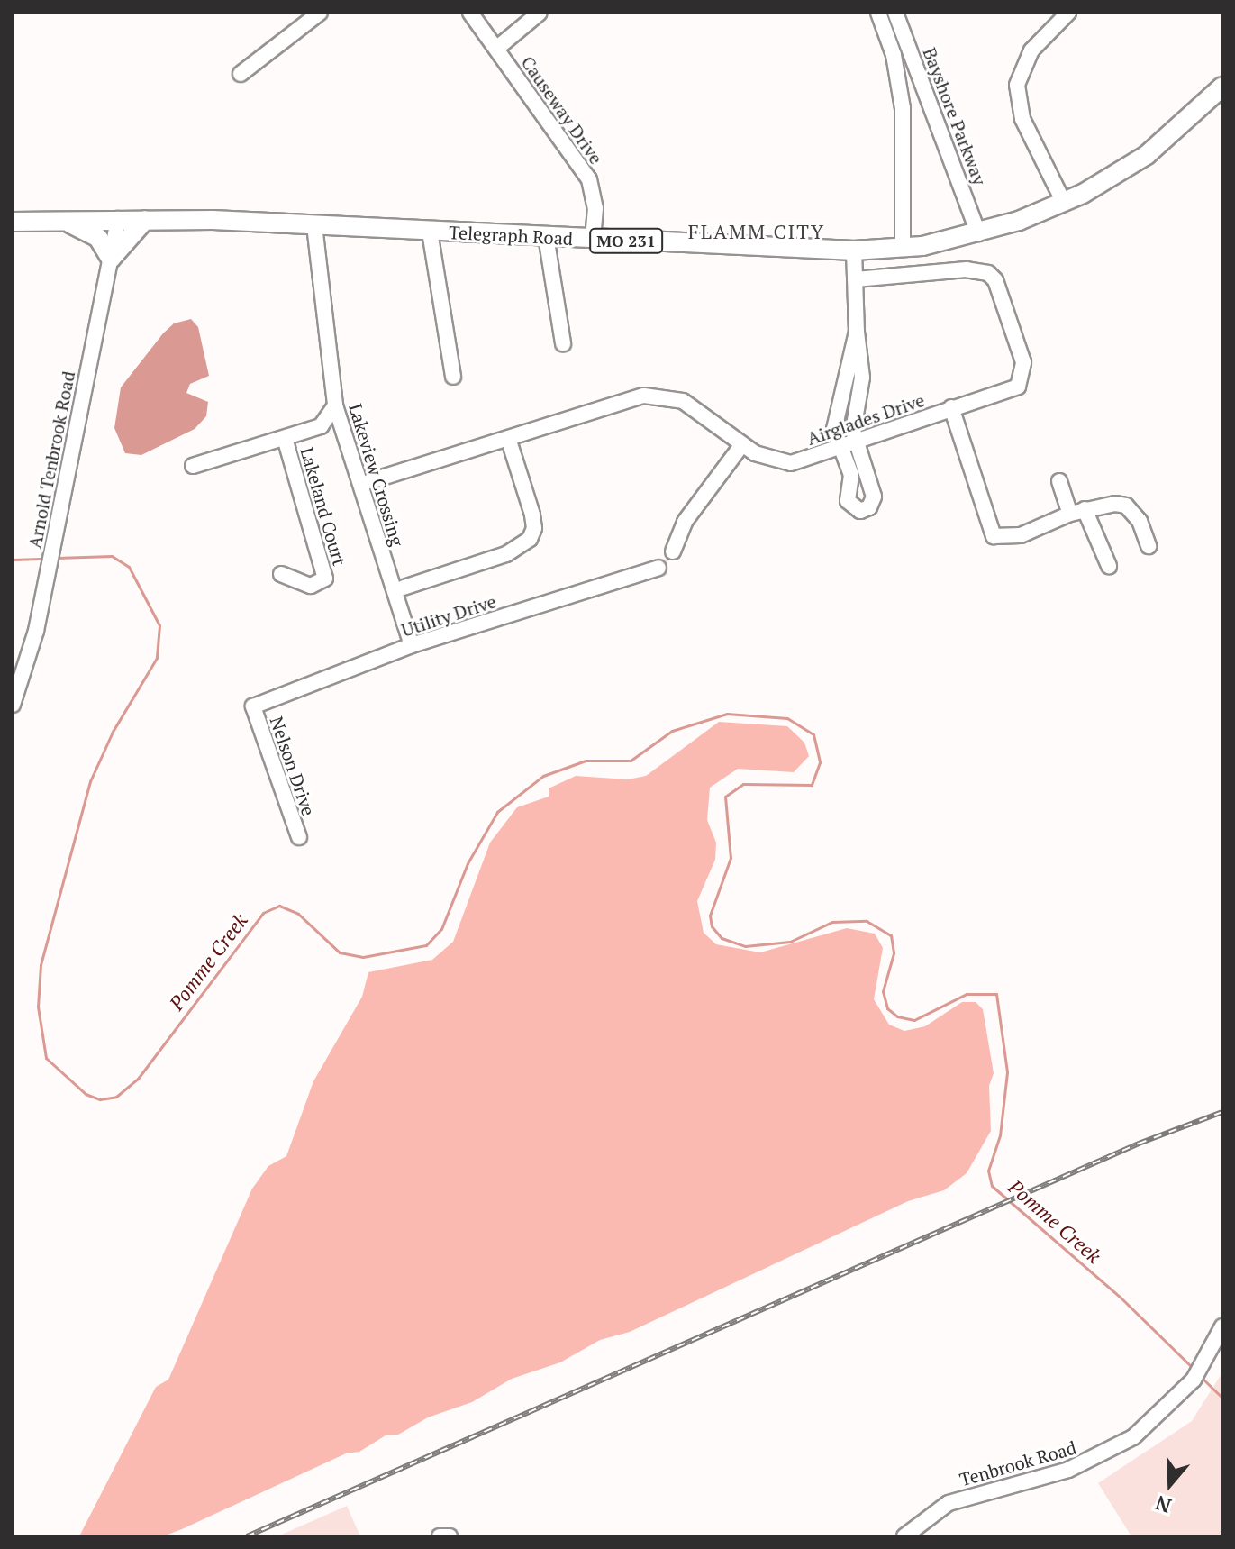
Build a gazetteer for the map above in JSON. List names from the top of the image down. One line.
{"streets":{"main road":["Telegraph Road","MO 231"],"street":["Causeway Drive","Bayshore Parkway","Airglades Drive","Arnold Tenbrook Road","Lakeview Crossing","Lakeland Court","Utility Drive","Nelson Drive","Tenbrook Road"]},"crossings":[["Causeway Drive","Telegraph Road"],["Bayshore Parkway","Telegraph Road"],["Telegraph Road","Arnold Tenbrook Road"],["Telegraph Road","Lakeview Crossing"],["Lakeview Crossing","Utility Drive"],["Utility Drive","Nelson Drive"]],"districts":["FLAMM CITY"],"water":["Pomme Creek"],"north":"bottom"}
